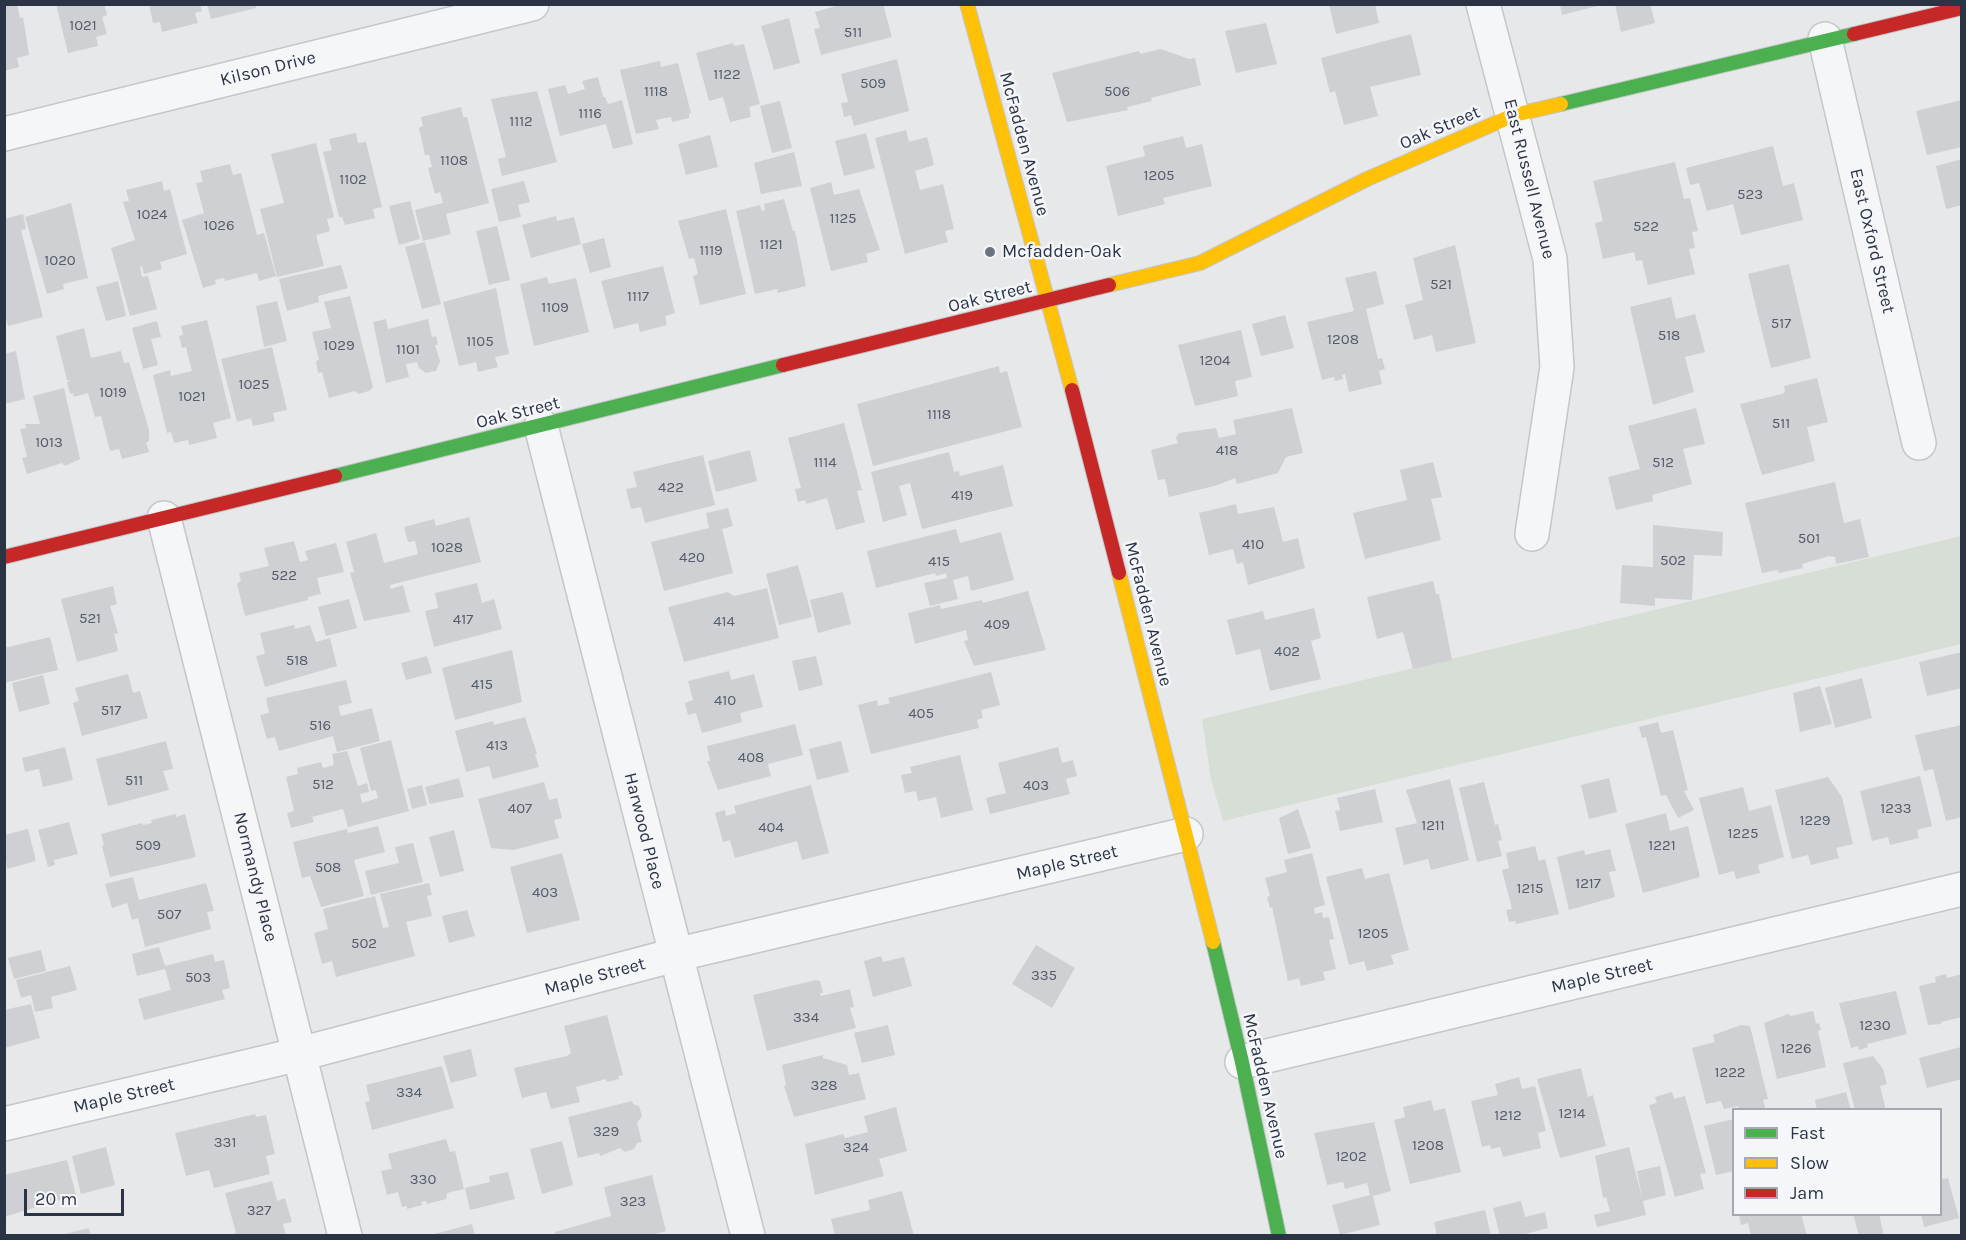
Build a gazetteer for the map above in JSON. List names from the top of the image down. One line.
{"streets":{"street":["Kilson Drive","Oak Street","McFadden Avenue","East Russell Avenue","East Oxford Street","Harwood Place","Maple Street","Normandy Place"]},"crossings":[["Oak Street","McFadden Avenue"],["Oak Street","East Russell Avenue"],["Oak Street","East Oxford Street"],["Oak Street","Harwood Place"],["Oak Street","Normandy Place"],["McFadden Avenue","Maple Street"],["Harwood Place","Maple Street"],["Maple Street","Normandy Place"]],"places":["Mcfadden-Oak"],"house_numbers":["1021","511","1122","509","1118","506","1116","1112","1108","1205","1102","523","1024","1125","1026","522","1121","1119","1020","521","1117","1109","517","518","1208","1105","1029","1101","1204","1025","1019","1021","1118","511","1013","418","1114","512","422","419","501","410","1028","420","502","415","522","521","417","414","409","402","518","415","410","517","405","516","413","408","511","512","403","407","1233","1229","1211","404","1225","509","1221","508","1217","1215","403","507","1205","502","335","503","334","1230","1226","1222","328","334","1214","1212","329","331","1208","324","1202","330","323","327"],"legend":["Fast","Slow","Jam"],"scale_bar":"20 m"}
